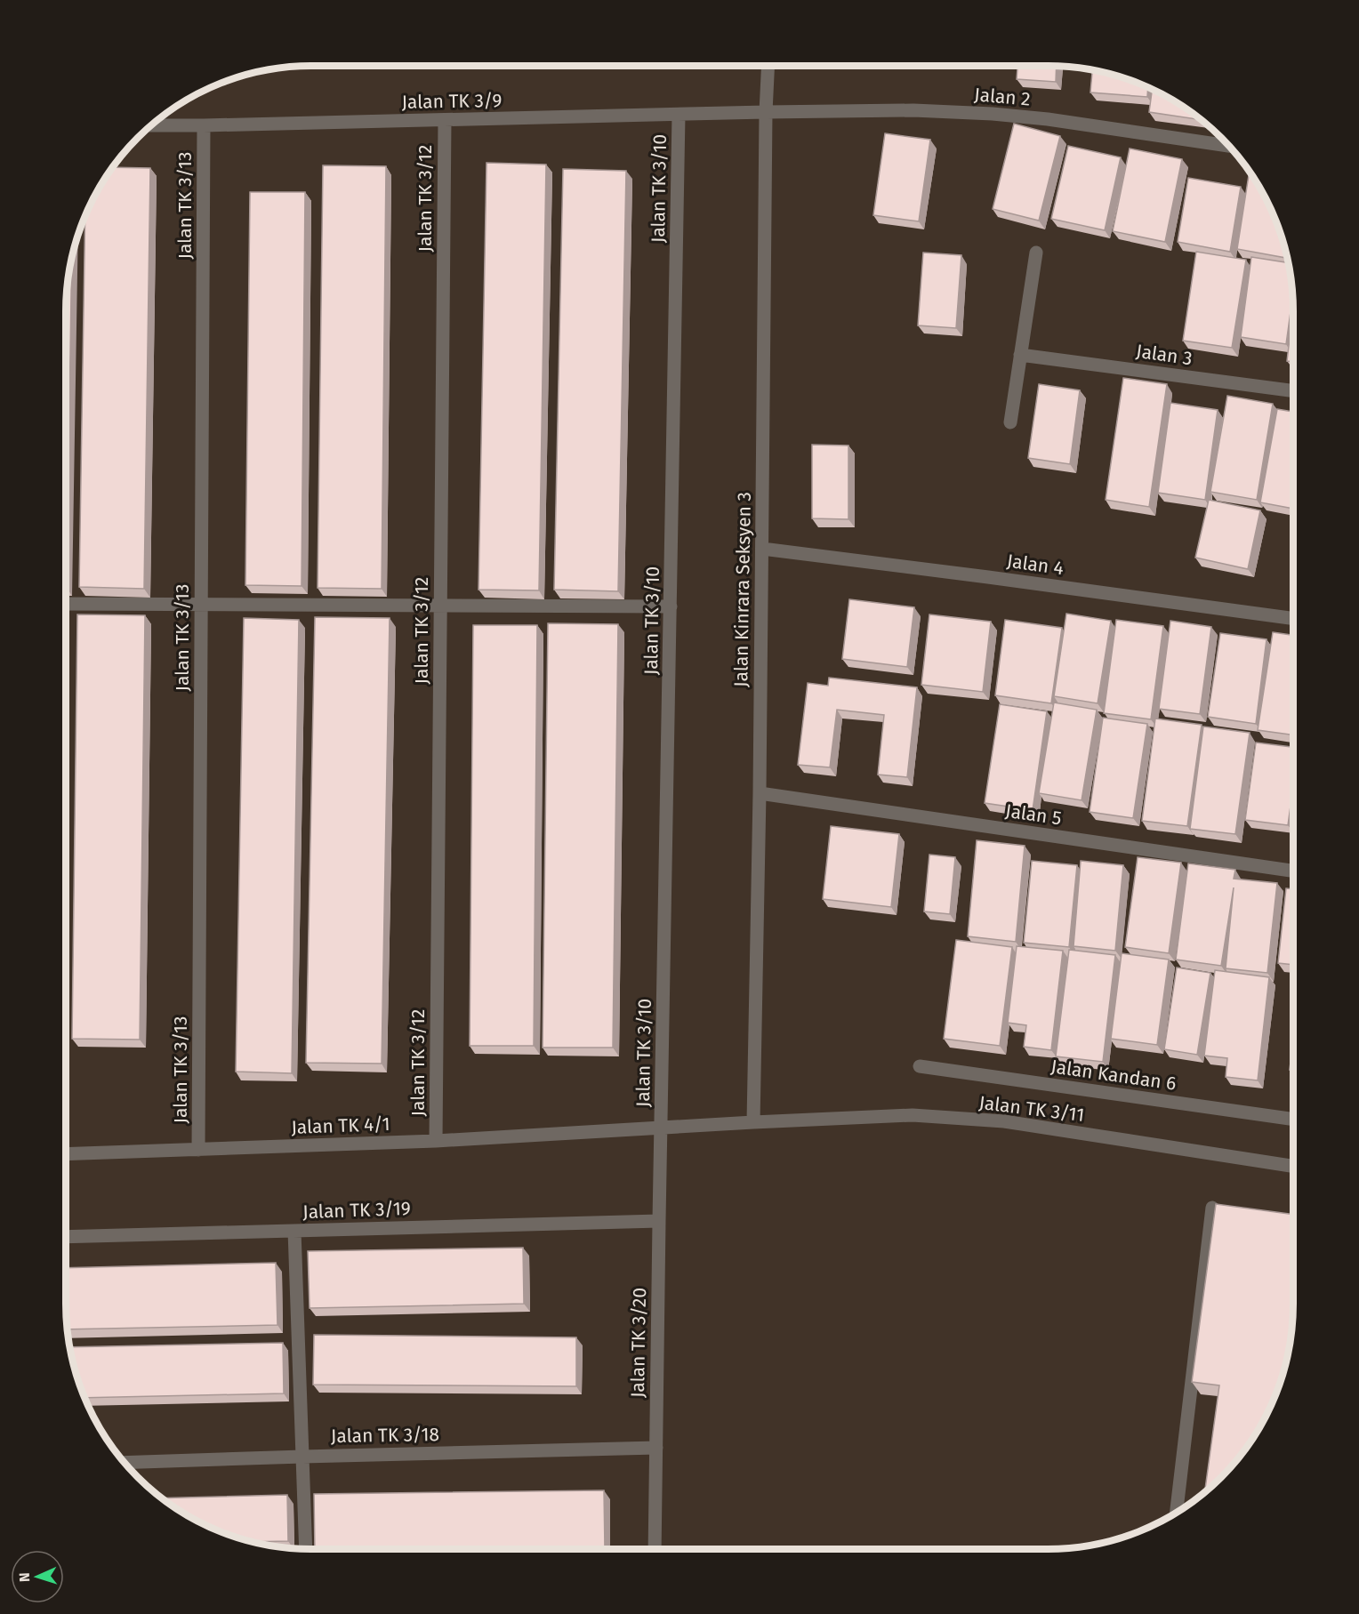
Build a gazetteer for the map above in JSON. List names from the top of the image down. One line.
{"streets":{"street":["Jalan 2","Jalan TK 3/9","Jalan TK 3/10","Jalan TK 3/12","Jalan TK 3/13","Jalan 3","Jalan 4","Jalan Kinrara Seksyen 3","Jalan 5","Jalan Kandan 6","Jalan TK 3/11","Jalan TK 4/1","Jalan TK 3/19","Jalan TK 3/20","Jalan TK 3/18"]},"crossings":[["Jalan 2","Jalan TK 3/9"],["Jalan 2","Jalan Kinrara Seksyen 3"],["Jalan TK 3/9","Jalan TK 3/10"],["Jalan TK 3/9","Jalan TK 3/12"],["Jalan TK 3/9","Jalan TK 3/13"],["Jalan TK 3/9","Jalan Kinrara Seksyen 3"],["Jalan TK 3/10","Jalan TK 4/1"],["Jalan TK 3/10","Jalan TK 3/20"],["Jalan TK 3/12","Jalan TK 4/1"],["Jalan TK 3/13","Jalan TK 4/1"],["Jalan 4","Jalan Kinrara Seksyen 3"],["Jalan Kinrara Seksyen 3","Jalan 5"],["Jalan Kinrara Seksyen 3","Jalan TK 3/11"],["Jalan Kinrara Seksyen 3","Jalan TK 4/1"],["Jalan TK 3/11","Jalan TK 4/1"],["Jalan TK 4/1","Jalan TK 3/20"],["Jalan TK 3/19","Jalan TK 3/20"],["Jalan TK 3/20","Jalan TK 3/18"]],"north":"left"}
